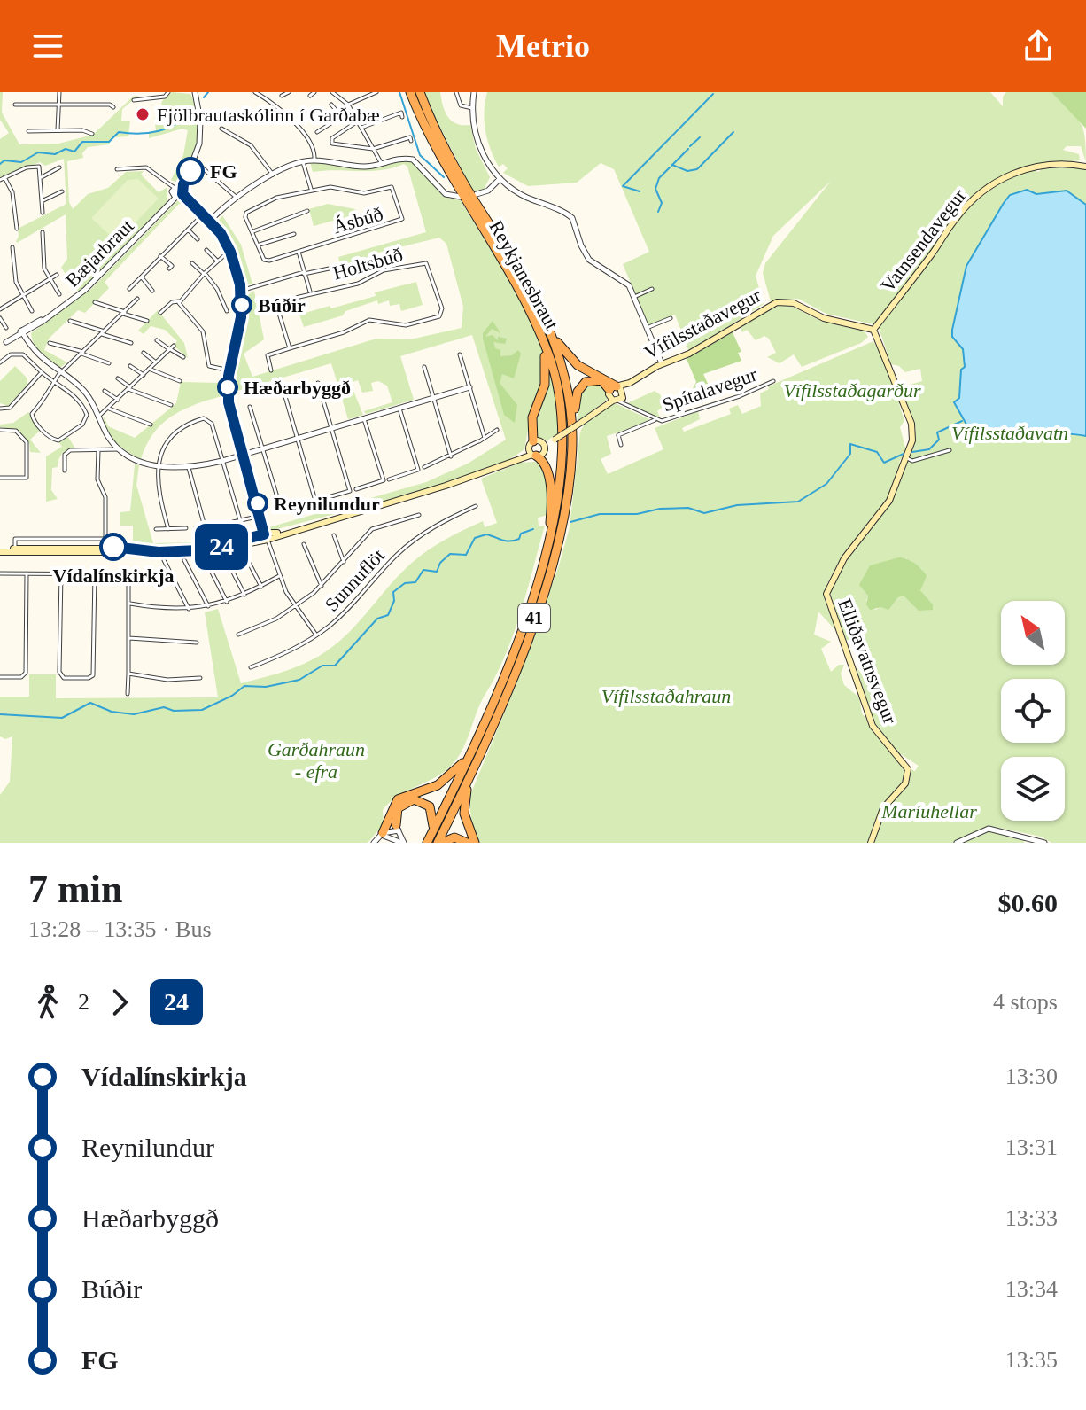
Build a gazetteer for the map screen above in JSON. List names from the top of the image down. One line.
{"streets":{"highway":["Reykjanesbraut","41"],"main road":["Vatnsendavegur","Vífilsstaðavegur","Elliðavatnsvegur"],"street":["Ásbúð","Bæjarbraut","Holtsbúð","Spítalavegur","Sunnuflöt"]},"crossings":[["Vatnsendavegur","Vífilsstaðavegur"],["Vatnsendavegur","Elliðavatnsvegur"],["Vífilsstaðavegur","Spítalavegur"],["Vífilsstaðavegur","Elliðavatnsvegur"]],"parks":["Vífilsstaðagarður","Vífilsstaðavatn","Vífilsstaðahraun","Garðahraun - efra","Maríuhellar"],"places":["Fjölbrautaskólinn í Garðabæ","FG","Búðir","Hæðarbyggð","Reynilundur","Vídalínskirkja"],"lines":["bus line 24"],"north":"top left","page":{"header":"Metrio","on_map":"24","heading":["7 min","13:28 – 13:35 · Bus","$0.60"],"legs":["2","24","4 stops"],"list":[{"name":"Vídalínskirkja","value":"13:30"},{"name":"Reynilundur","value":"13:31"},{"name":"Hæðarbyggð","value":"13:33"},{"name":"Búðir","value":"13:34"},{"name":"FG","value":"13:35"}]}}
